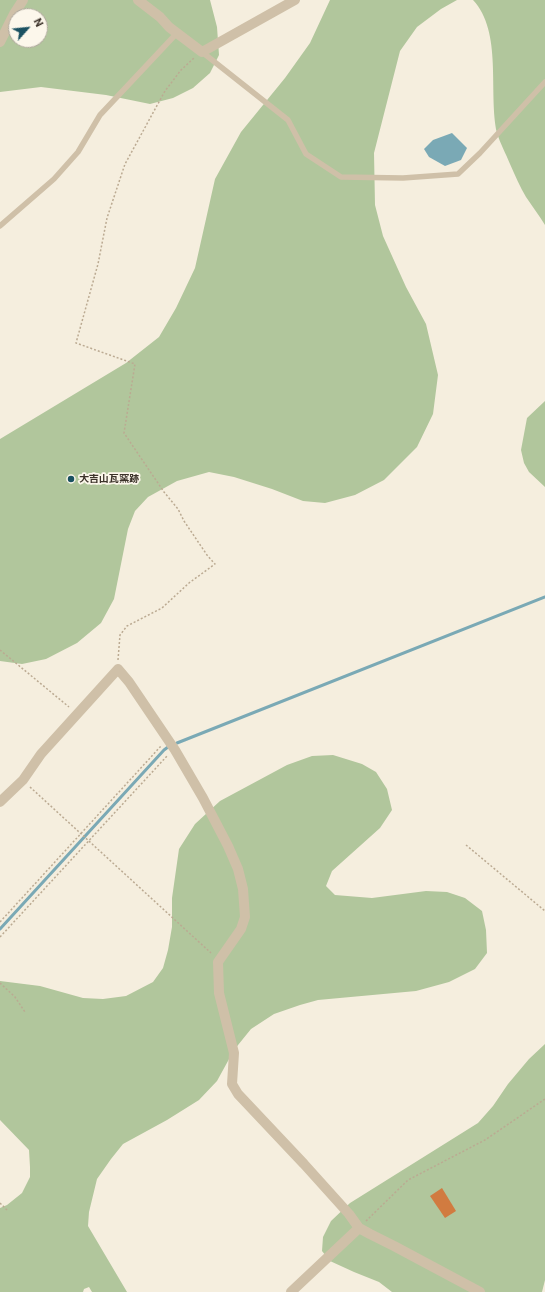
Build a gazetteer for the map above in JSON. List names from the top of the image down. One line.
{"places":["大吉山瓦窯跡"],"north":"top right"}
